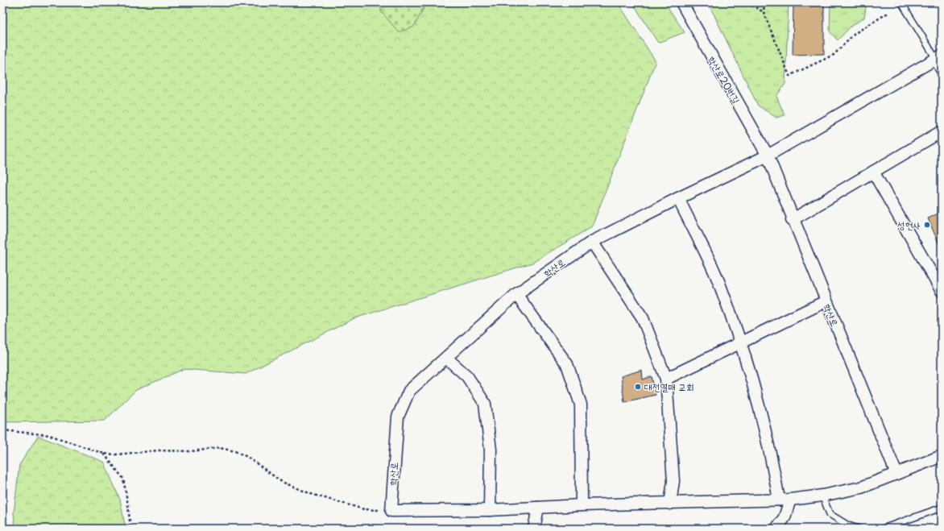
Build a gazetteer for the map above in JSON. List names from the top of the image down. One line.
{"streets":{"street":["학산로20번길","학산로"]},"crossings":[["학산로20번길","학산로"]],"places":["성현사","대전열매 교회"]}
